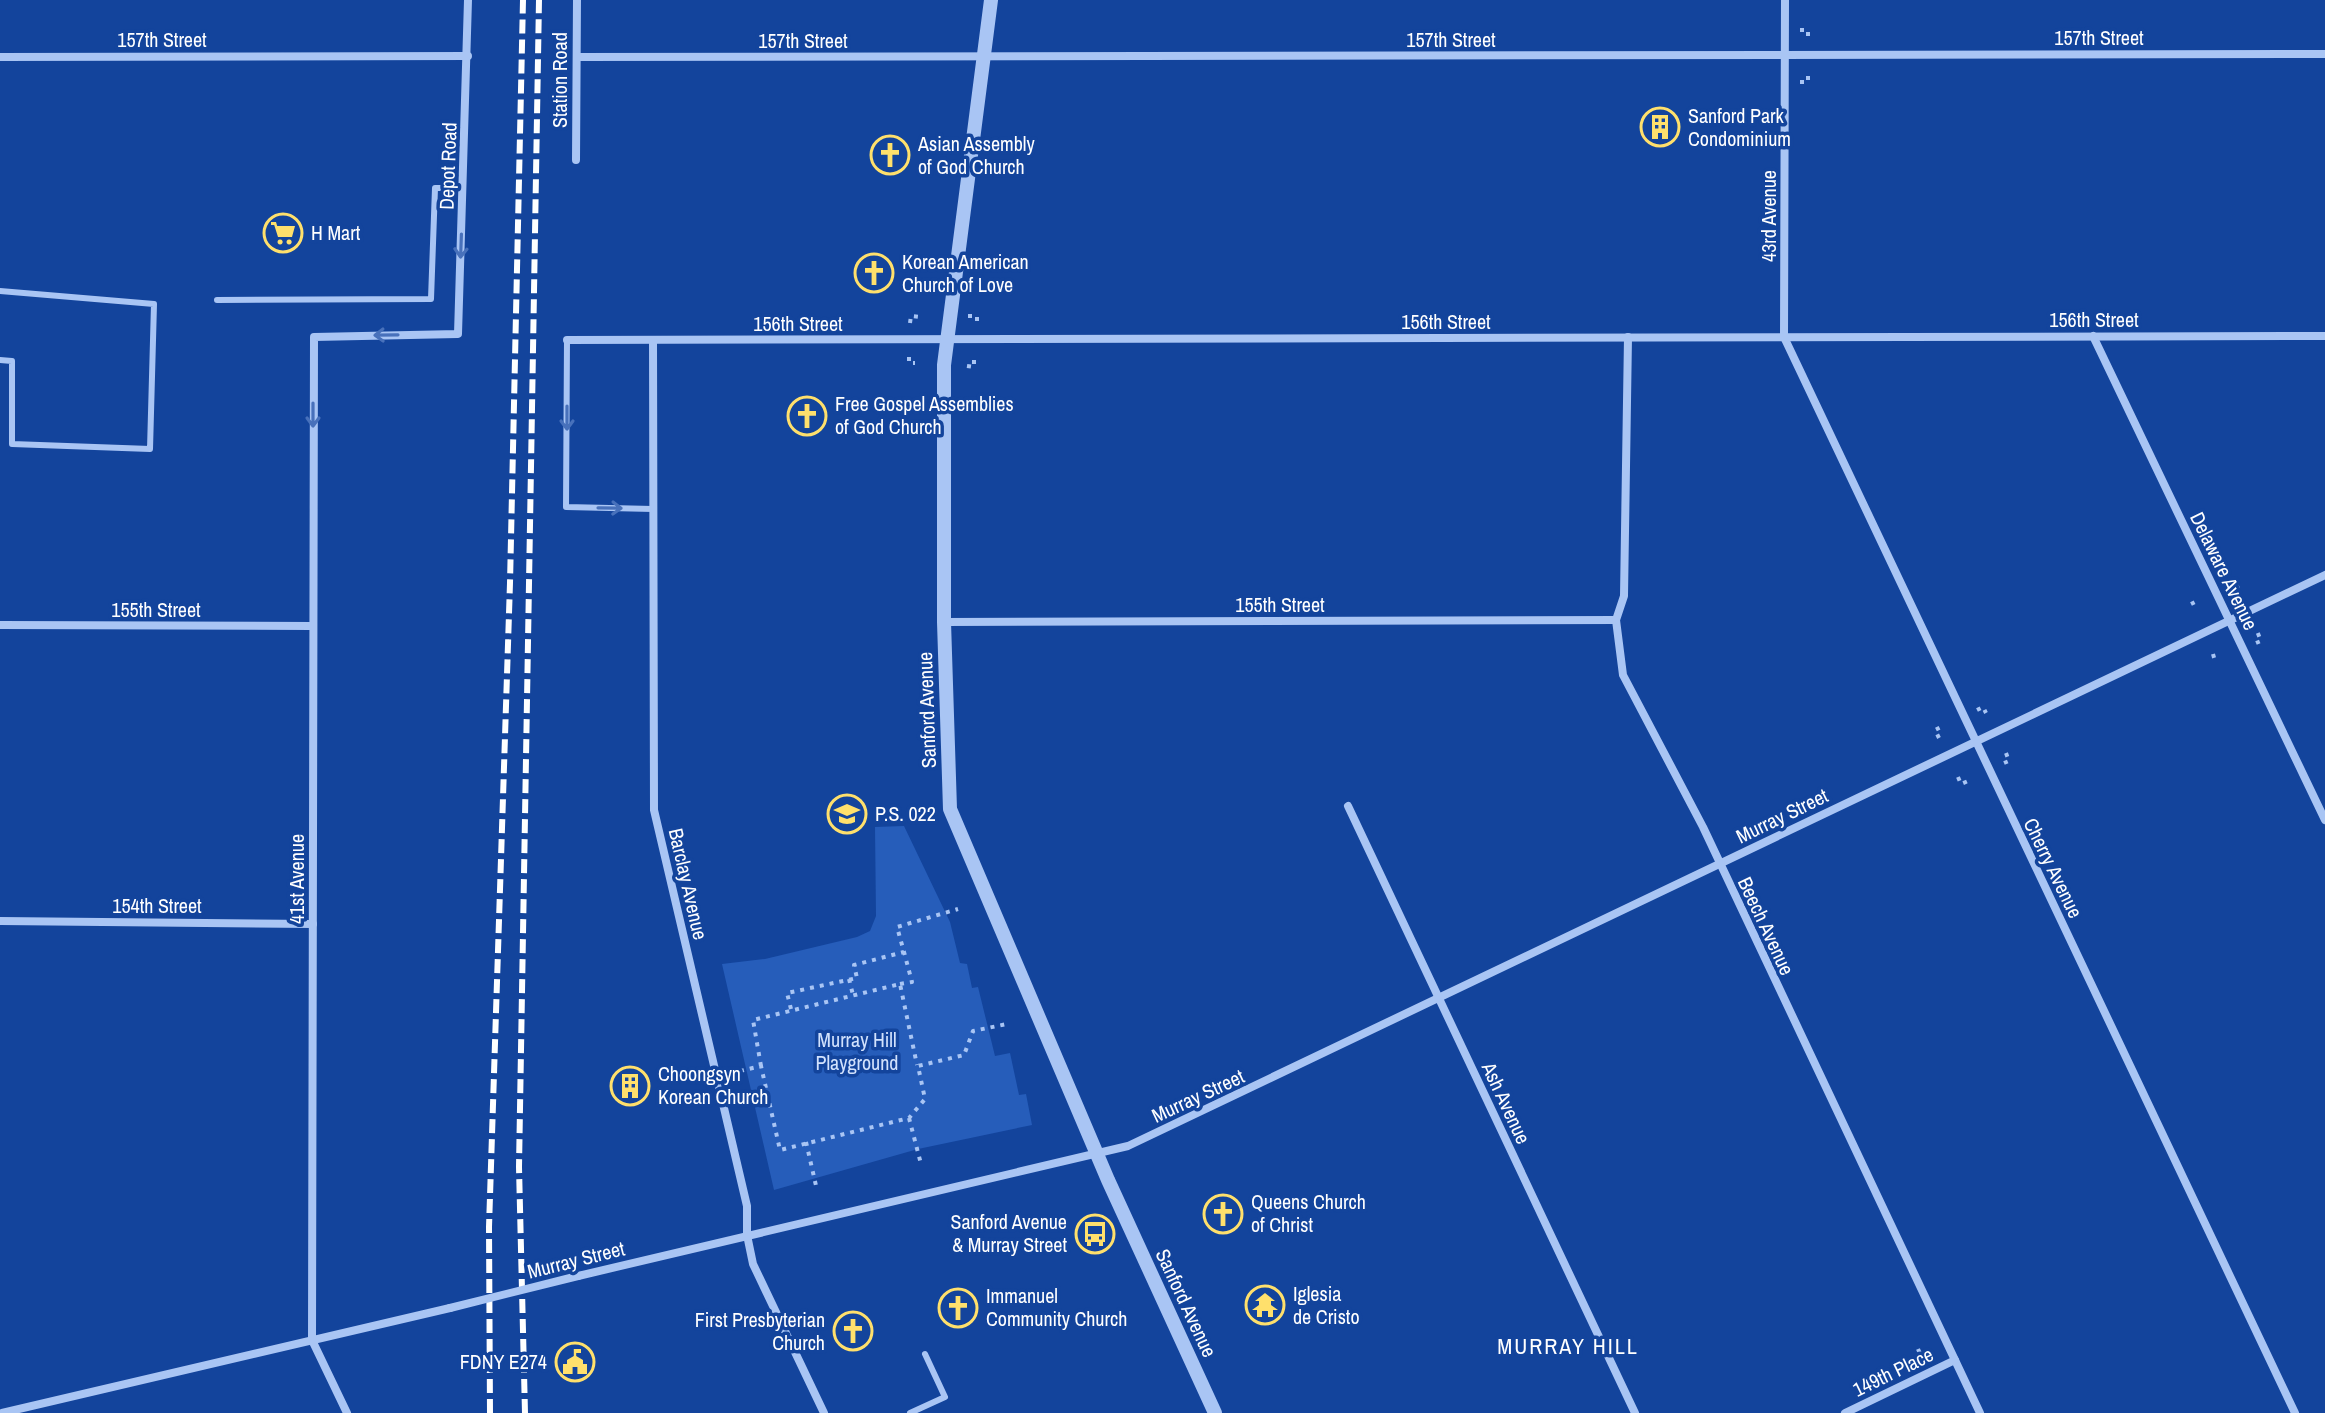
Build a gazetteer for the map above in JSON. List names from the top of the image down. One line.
{"streets":{"street":["157th Street","Station Road","Depot Road","43rd Avenue","156th Street","Delaware Avenue","155th Street","Sanford Avenue","Murray Street","Cherry Avenue","41st Avenue","Barclay Avenue","154th Street","Beech Avenue","Ash Avenue","149th Place"]},"crossings":[["157th Street","Station Road"],["157th Street","Depot Road"],["157th Street","43rd Avenue"],["157th Street","Sanford Avenue"],["Depot Road","41st Avenue"],["43rd Avenue","156th Street"],["43rd Avenue","Cherry Avenue"],["156th Street","Delaware Avenue"],["156th Street","Sanford Avenue"],["156th Street","Cherry Avenue"],["156th Street","Barclay Avenue"],["156th Street","Beech Avenue"],["Delaware Avenue","Murray Street"],["155th Street","Sanford Avenue"],["155th Street","41st Avenue"],["155th Street","Beech Avenue"],["Sanford Avenue","Murray Street"],["Murray Street","Cherry Avenue"],["Murray Street","41st Avenue"],["Murray Street","Barclay Avenue"],["Murray Street","Beech Avenue"],["Murray Street","Ash Avenue"],["41st Avenue","154th Street"],["Beech Avenue","149th Place"]],"districts":["MURRAY HILL"],"parks":["Murray Hill Playground"],"places":{"building":["Sanford Park Condominium","Choongsyn Korean Church"],"church":["Asian Assembly of God Church","Korean American Church of Love","Free Gospel Assemblies of God Church","Queens Church of Christ","Immanuel Community Church","First Presbyterian Church"],"supermarket":["H Mart"],"school or university":["P.S. 022"],"bus stop":["Sanford Avenue & Murray Street"],"temple":["Iglesia de Cristo"],"public building":["FDNY E274"]}}
